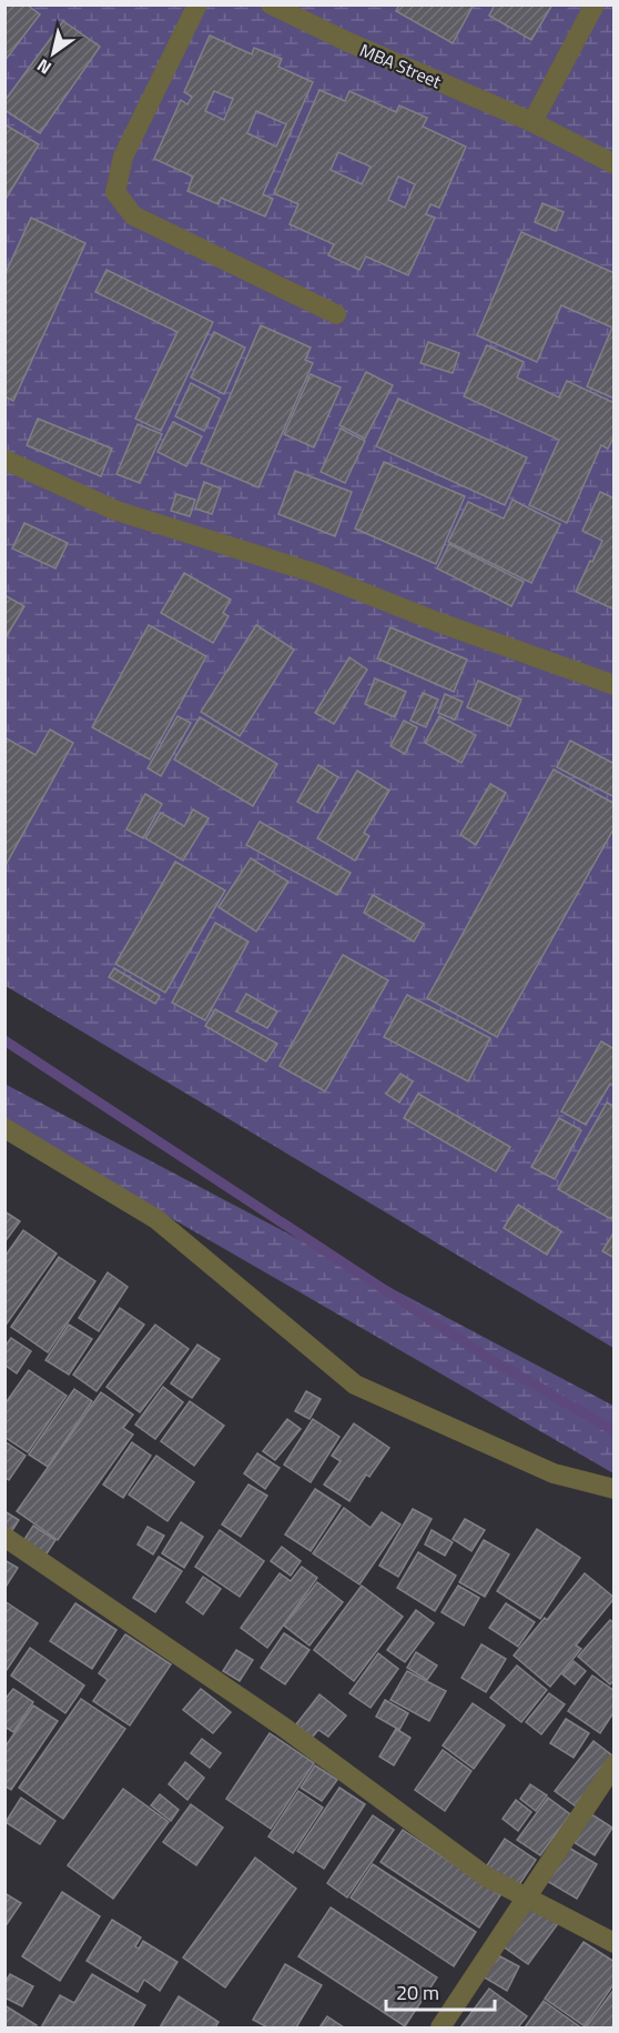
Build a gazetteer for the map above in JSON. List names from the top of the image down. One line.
{"streets":{"street":["MBA Street"]},"scale_bar":"20 m","north":"bottom left"}
